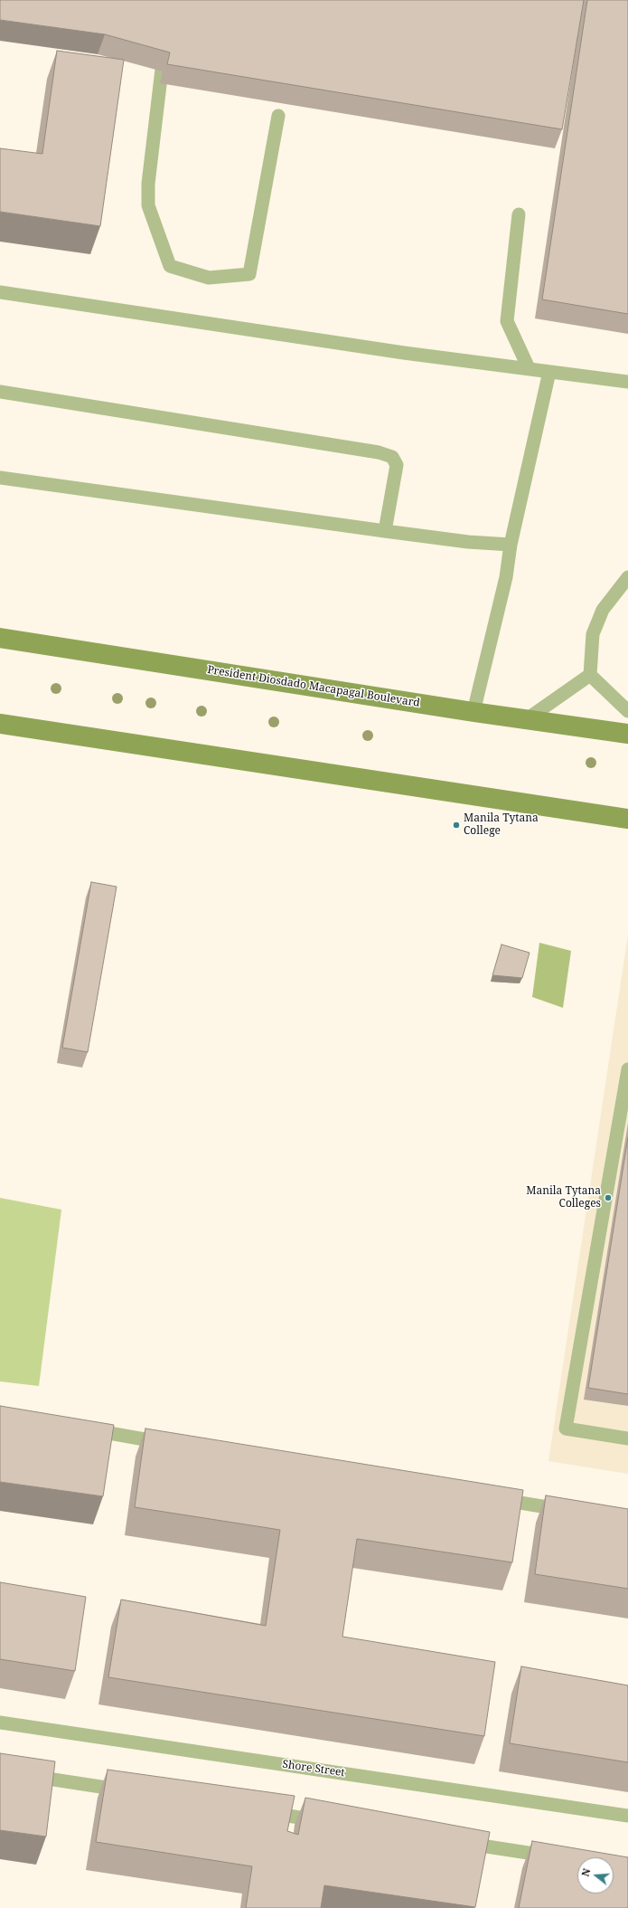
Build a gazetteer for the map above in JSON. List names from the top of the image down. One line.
{"streets":{"main road":["President Diosdado Macapagal Boulevard"],"lane":["Shore Street"]},"places":["Manila Tytana College","Manila Tytana Colleges"],"north":"left"}
